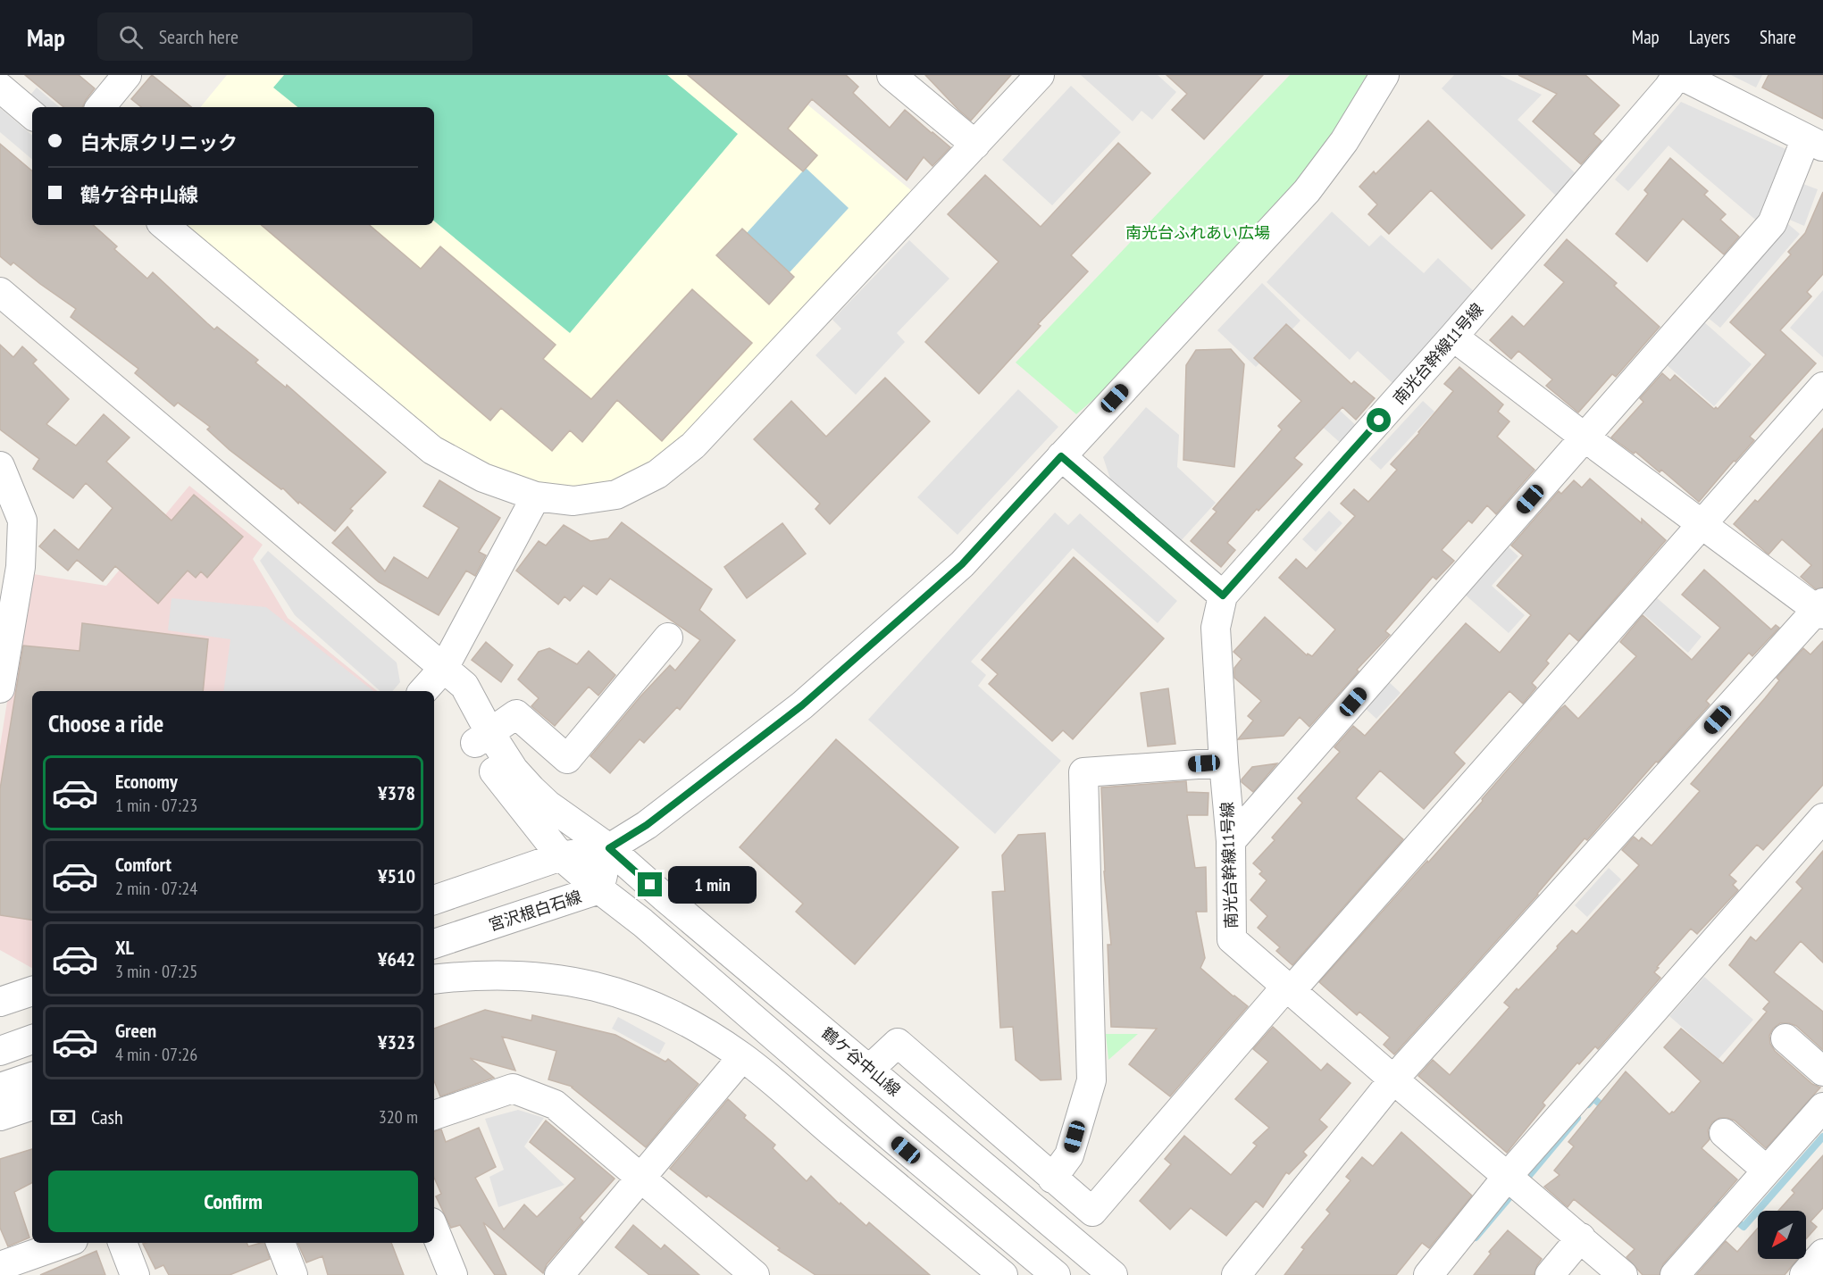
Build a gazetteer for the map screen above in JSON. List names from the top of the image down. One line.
{"streets":{"street":["南光台幹線11号線","宮沢根白石線","鶴ケ谷中山線"]},"crossings":[["宮沢根白石線","鶴ケ谷中山線"]],"parks":["南光台ふれあい広場"],"north":"bottom left","page":{"header":"Map","search":"Search here","nav":["Map","Layers","Share"],"banner":["白木原クリニック","鶴ケ谷中山線"],"heading":"Choose a ride","list":[{"name":"Economy","note":"1 min · 07:23","value":"¥378"},{"name":"Comfort","note":"2 min · 07:24","value":"¥510"},{"name":"XL","note":"3 min · 07:25","value":"¥642"},{"name":"Green","note":"4 min · 07:26","value":"¥323"}],"bubble":"1 min","pay":["Cash","320 m"],"buttons":"Confirm"}}
